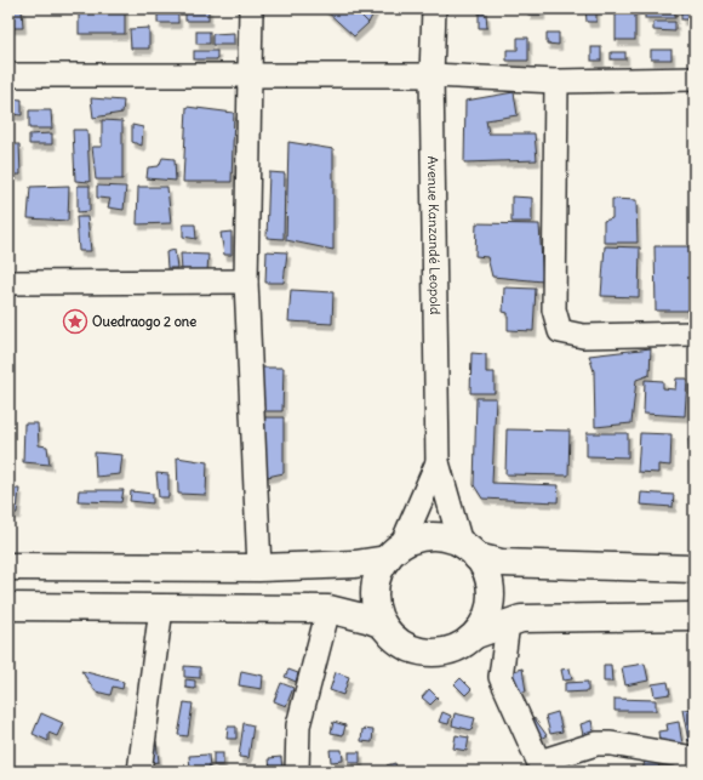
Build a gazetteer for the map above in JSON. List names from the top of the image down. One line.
{"streets":{"street":["Avenue Kanzandé Leopold"]},"places":{"place":["Ouedraogo 2 one"]}}
